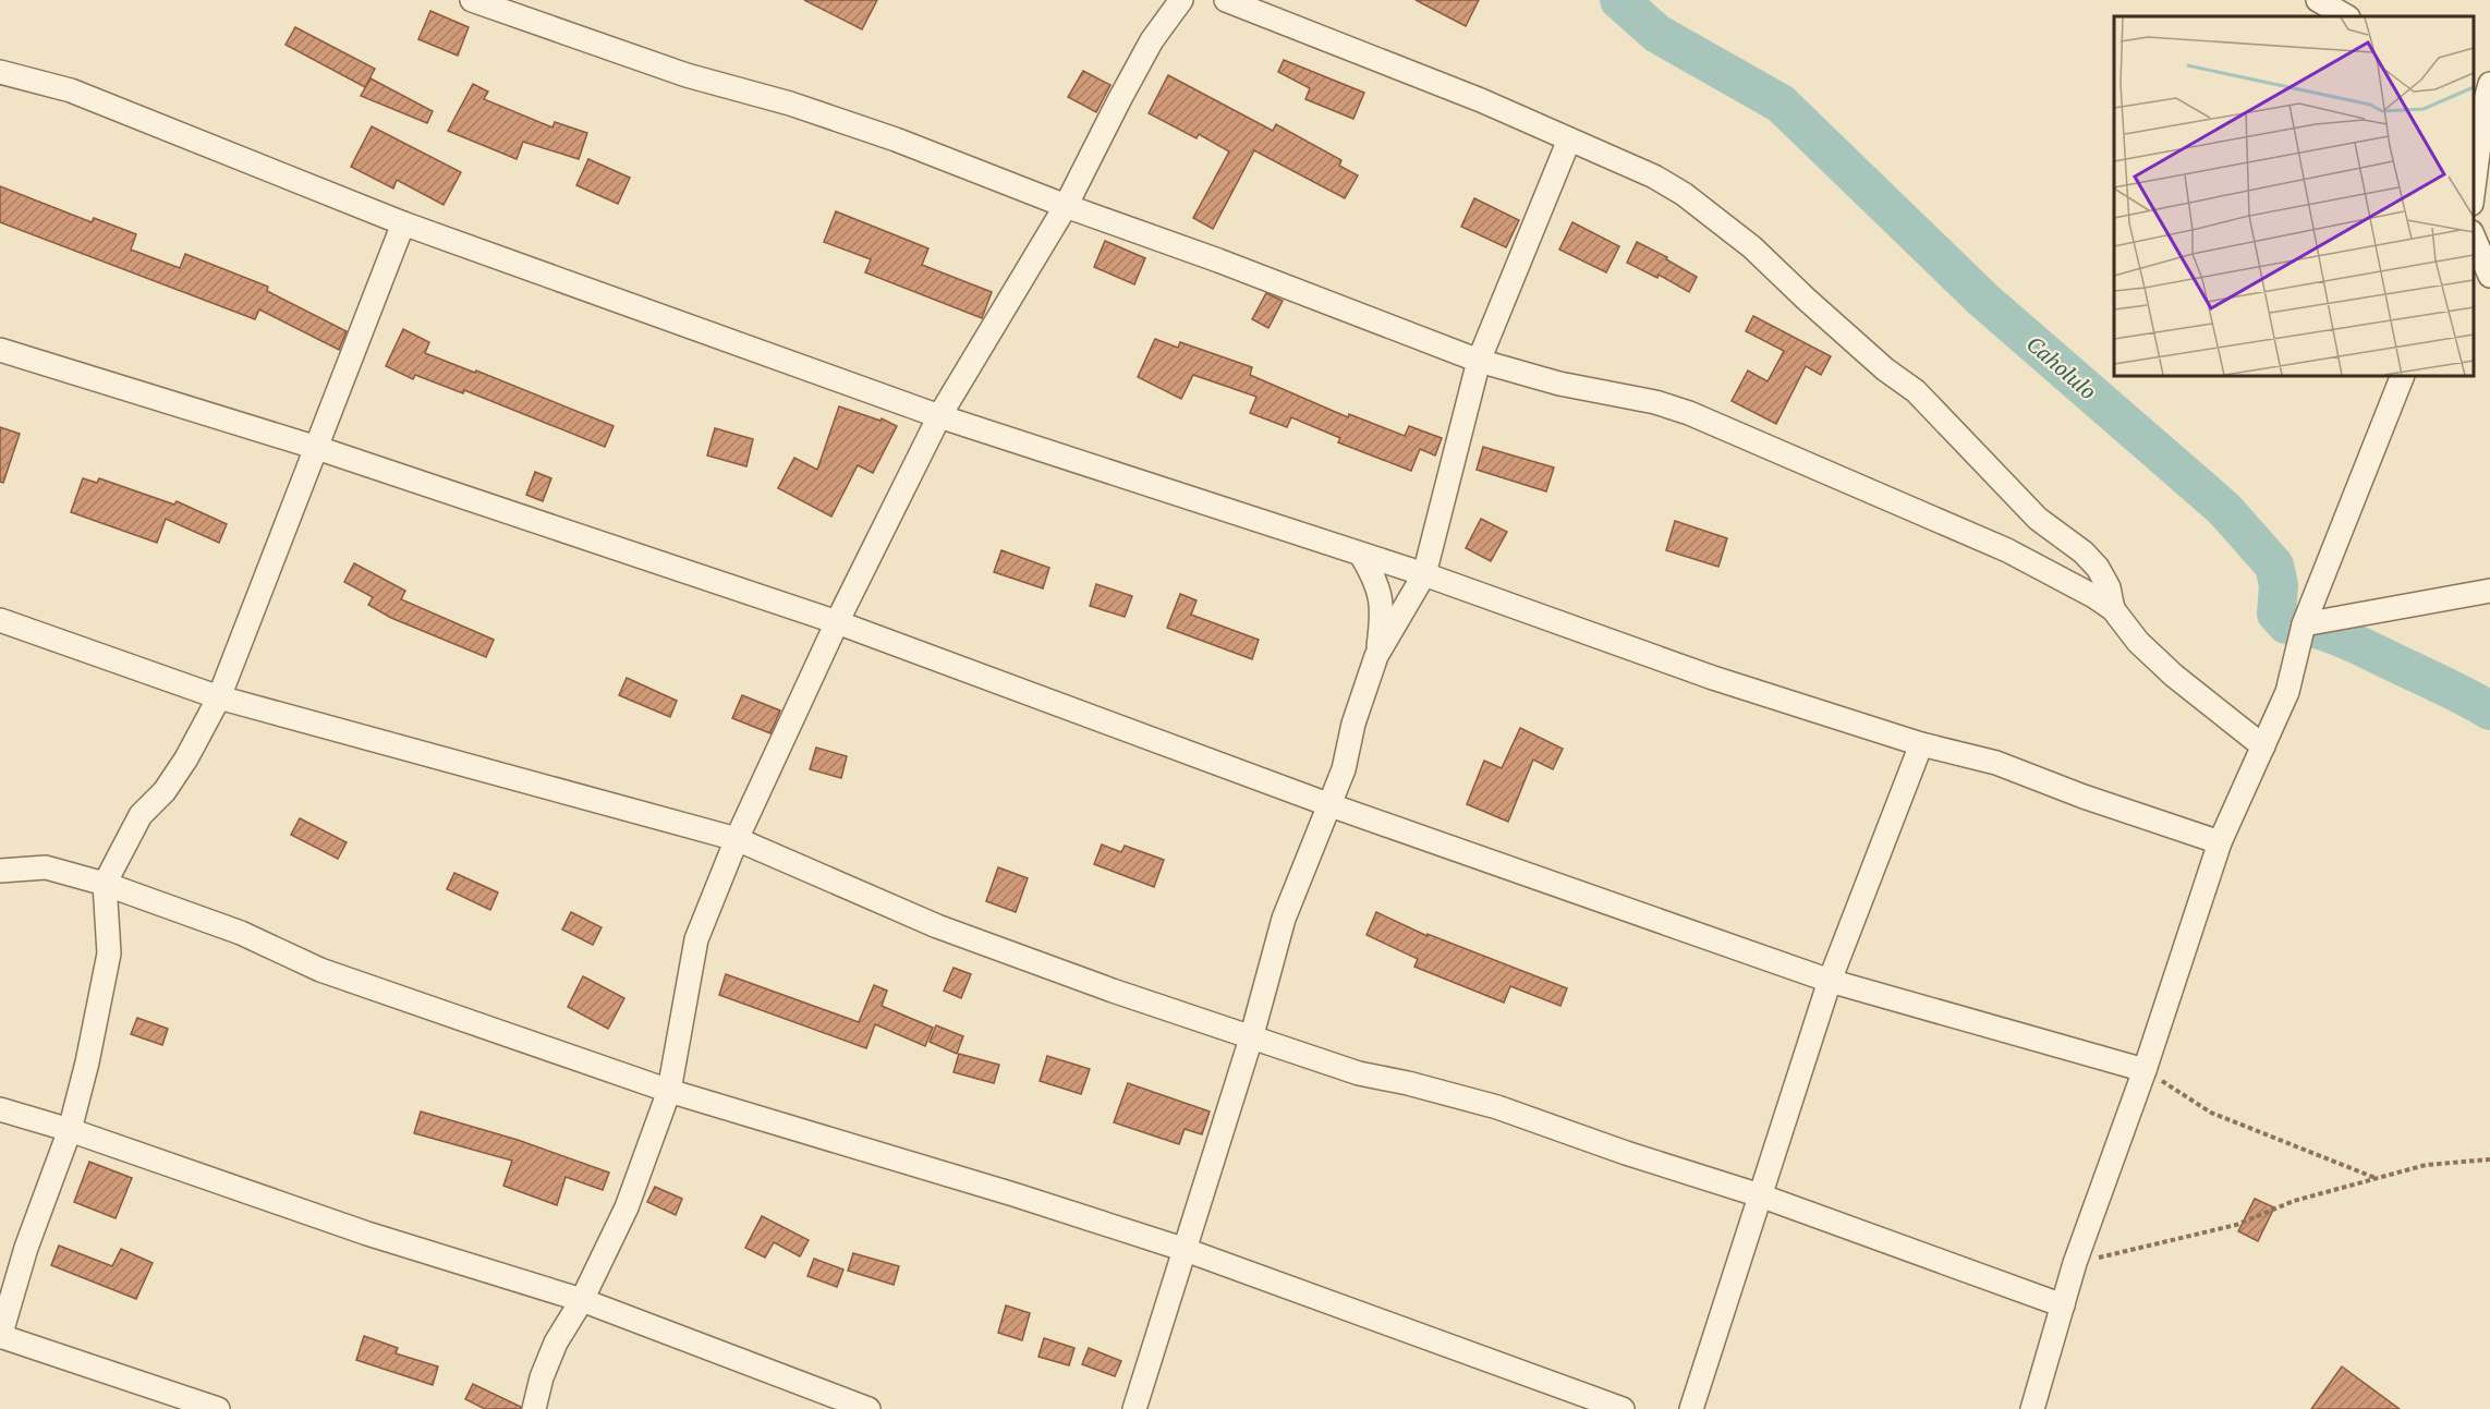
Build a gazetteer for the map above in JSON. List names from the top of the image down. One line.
{"water":["Caholulo"]}
